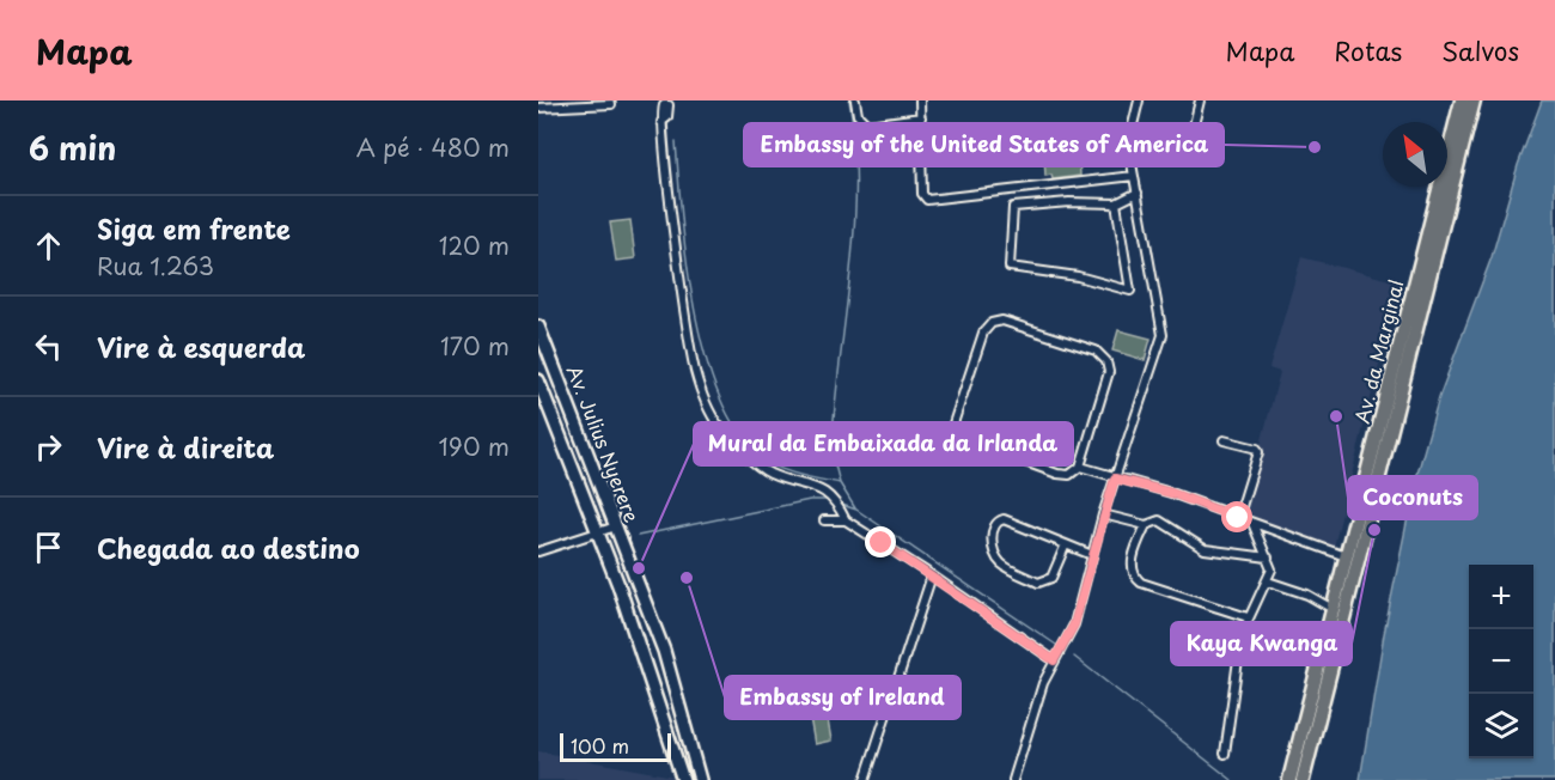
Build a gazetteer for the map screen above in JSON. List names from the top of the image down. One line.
{"streets":{"main road":["Av. da Marginal","Av. Julius Nyerere"]},"places":["Embassy of the United States of America","Coconuts","Kaya Kwanga","Mural da Embaixada da Irlanda","Embassy of Ireland"],"scale_bar":"100 m","north":"top left","page":{"header":"Mapa","nav":["Mapa","Rotas","Salvos"],"heading":["6 min","A pé · 480 m"],"list":[["Siga em frente","Rua 1.263","120 m"],["Vire à esquerda","170 m"],["Vire à direita","190 m"],"Chegada ao destino"],"map_buttons":["+","−"],"scale":"100 m"}}
